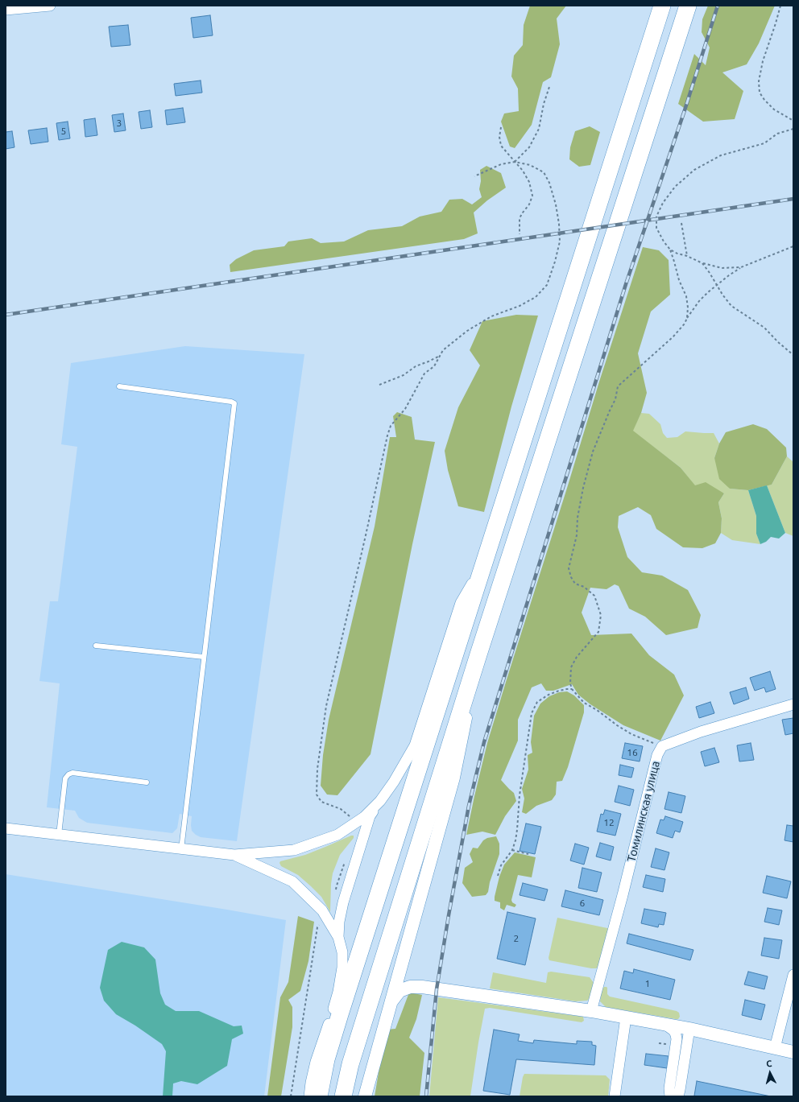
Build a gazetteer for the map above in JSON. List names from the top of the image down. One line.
{"streets":{"street":["Томилинская улица"]},"house_numbers":["3","5","16","12","6","2","1"],"north":"top"}
